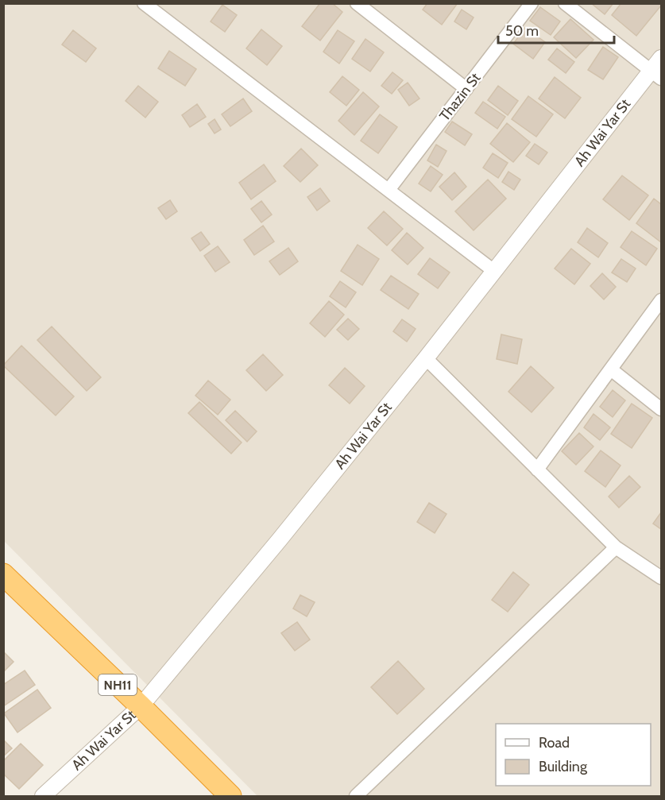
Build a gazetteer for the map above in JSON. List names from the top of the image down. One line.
{"streets":{"highway":["NH11"],"street":["Thazin St","Ah Wai Yar St"]},"crossings":[["Ah Wai Yar St","NH11"]],"legend":["Road","Building"],"scale_bar":"50 m"}
